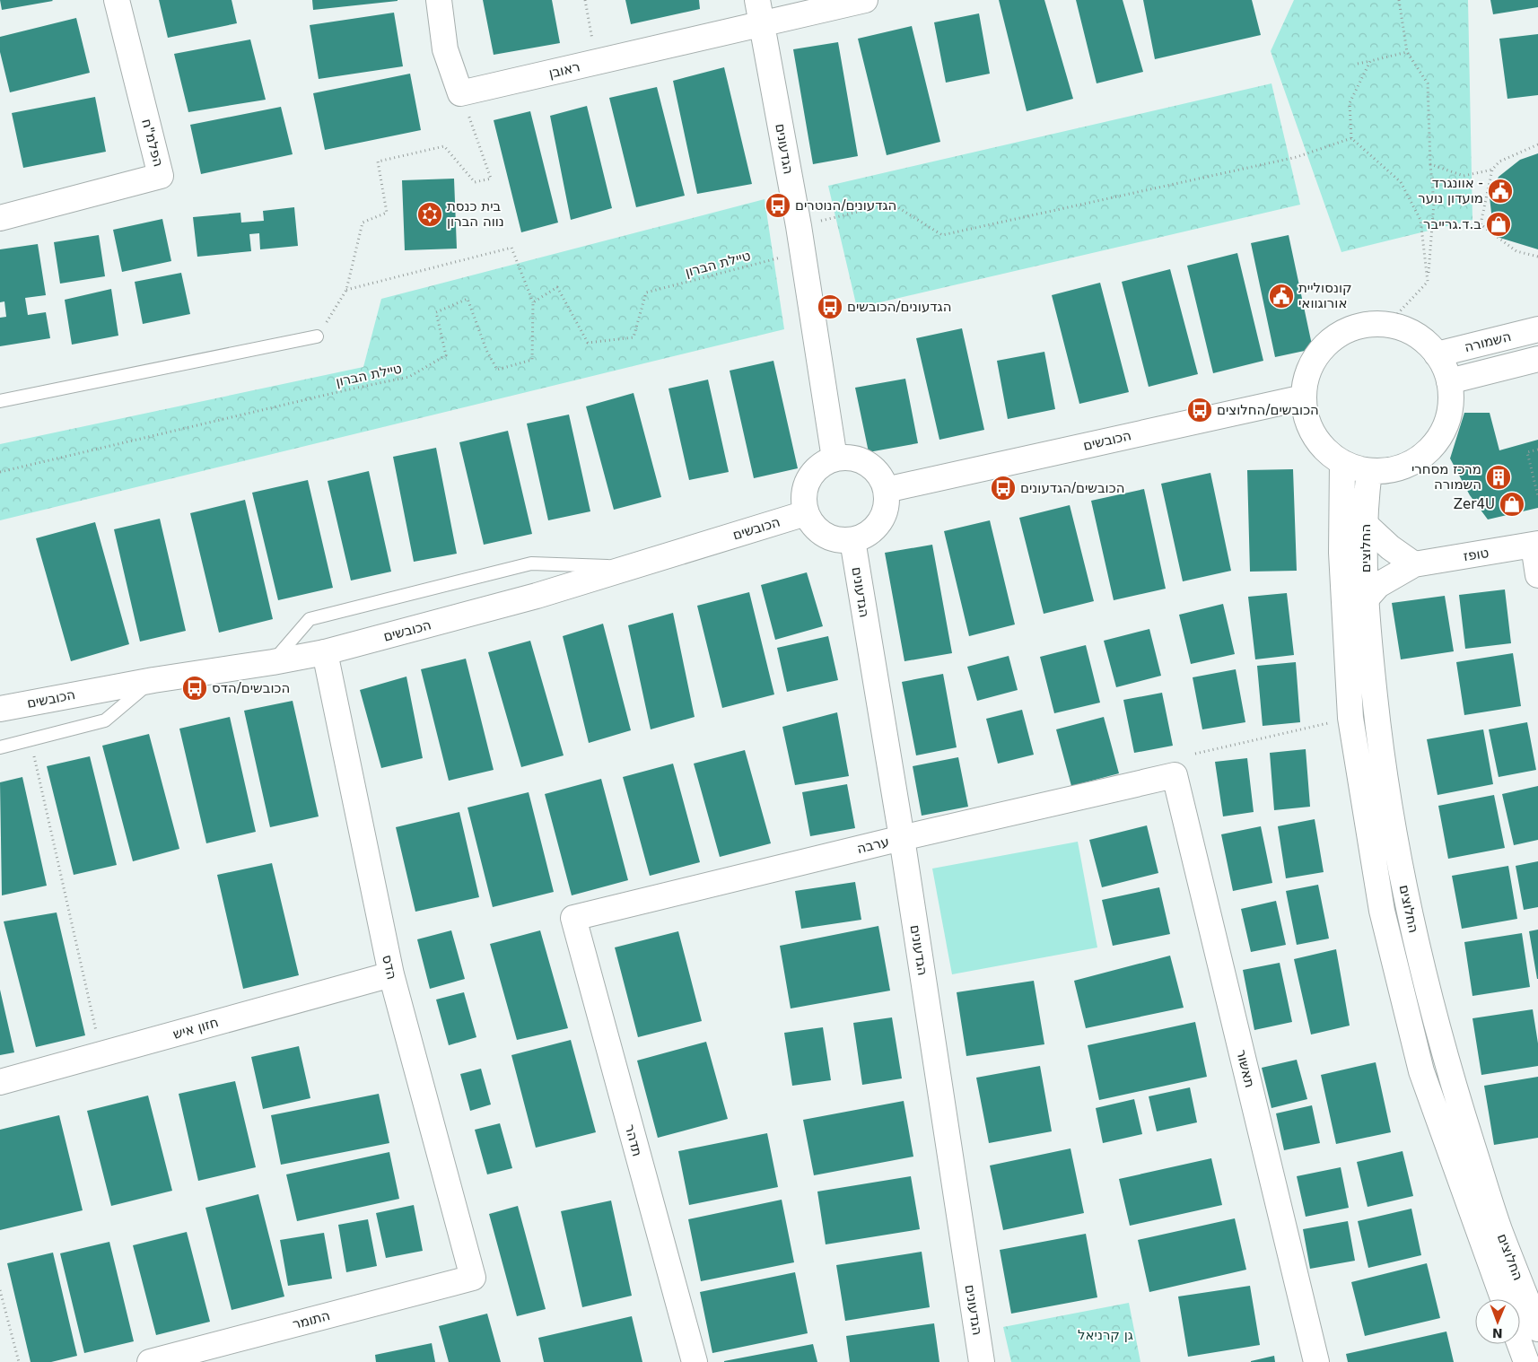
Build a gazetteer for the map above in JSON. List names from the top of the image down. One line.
{"streets":{"street":["ראובן","הפלמ\"ח","הגדעונים","השמורה","הכובשים","החלוצים","טופז","ערבה","הדס","חזון איש","תאשור","תדהר","התומר"],"path":["טיילת הברון"]},"crossings":[["ראובן","הגדעונים"],["הגדעונים","טיילת הברון"],["הגדעונים","הכובשים"],["הגדעונים","ערבה"],["השמורה","הכובשים"],["השמורה","החלוצים"],["הכובשים","החלוצים"],["הכובשים","הדס"],["החלוצים","טופז"],["ערבה","תאשור"],["ערבה","תדהר"],["הדס","חזון איש"],["הדס","התומר"]],"parks":["גן קרניאל"],"places":{"public building":["אוונגרד - מועדון נוער","קונסוליית אורוגוואי"],"bus stop":["הגדעונים/הנוטרים","הגדעונים/הכובשים","הכובשים/החלוצים","הכובשים/הגדעונים","הכובשים/הדס"],"synagogue":["בית כנסת נווה הברון"],"shop":["ב.ד.גרייבר","Zer4U"],"building":["מרכז מסחרי השמורה"]},"north":"bottom"}
